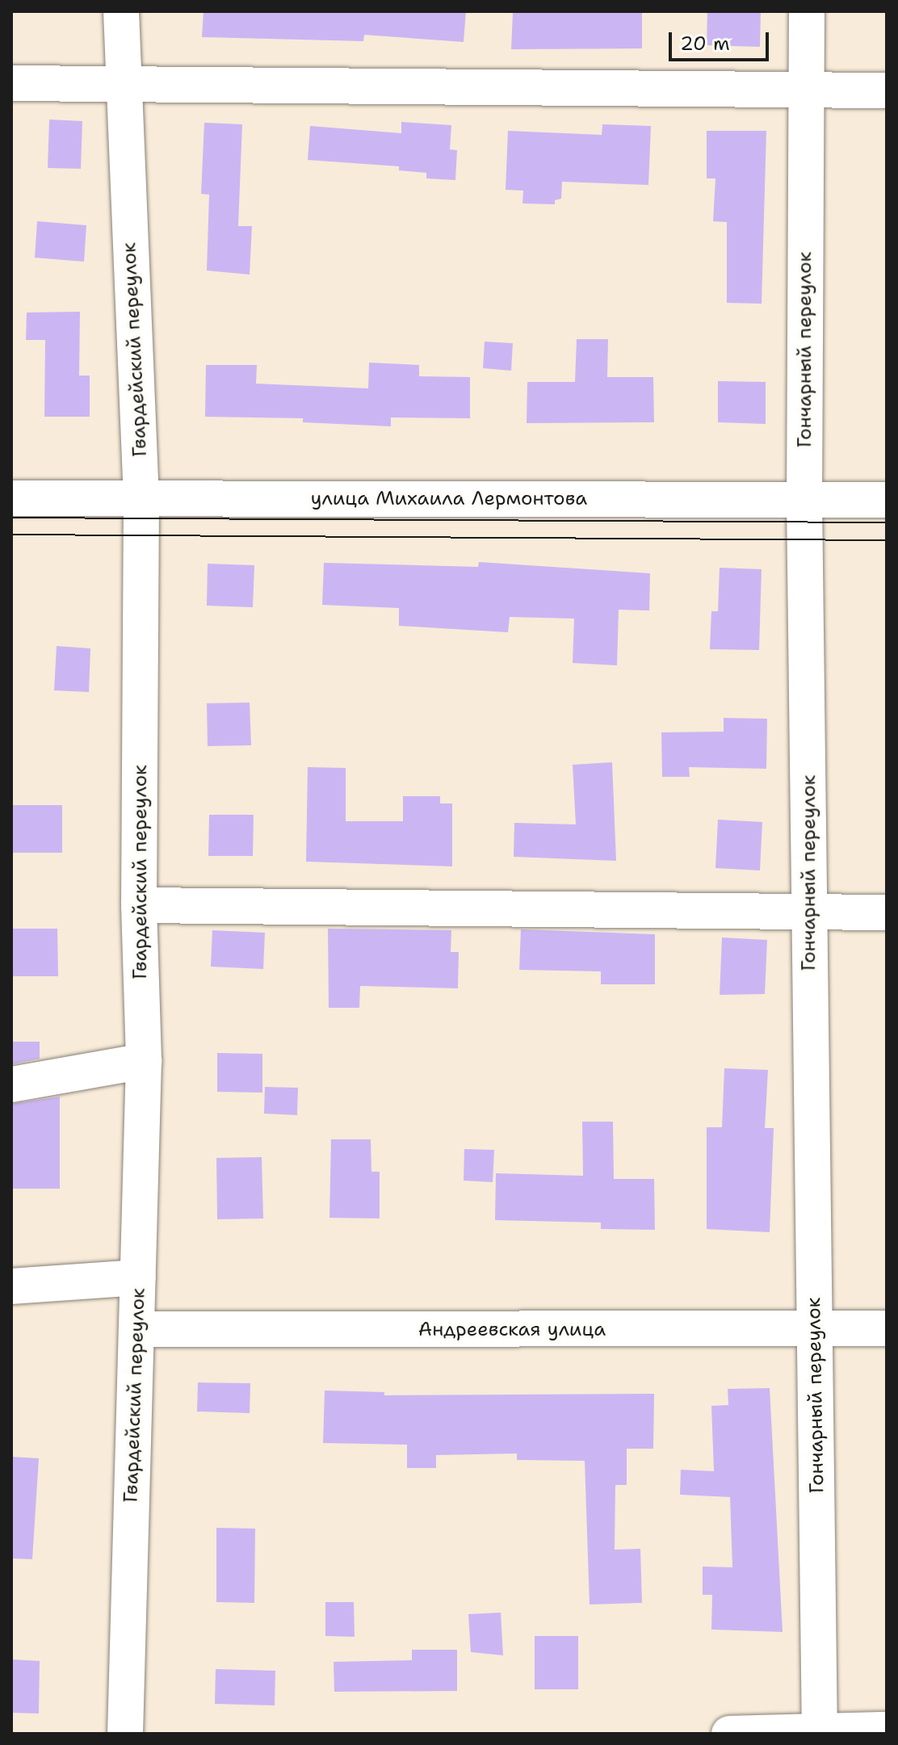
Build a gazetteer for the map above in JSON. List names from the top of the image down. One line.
{"streets":{"street":["Гвардейский переулок","Гончарный переулок","улица Михаила Лермонтова","Андреевская улица"]},"crossings":[["Гвардейский переулок","улица Михаила Лермонтова"],["Гвардейский переулок","Андреевская улица"],["Гончарный переулок","улица Михаила Лермонтова"],["Гончарный переулок","Андреевская улица"]],"scale_bar":"20 m"}
